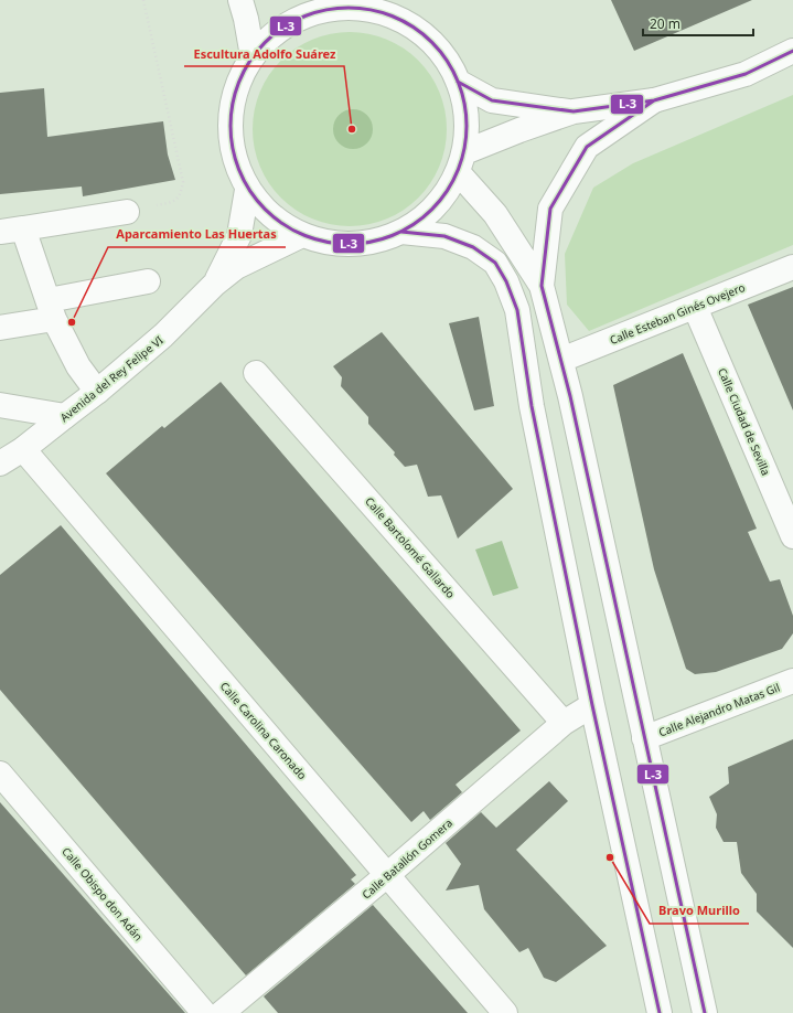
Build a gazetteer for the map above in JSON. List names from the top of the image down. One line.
{"streets":{"street":["Calle Esteban Ginés Ovejero","Avenida del Rey Felipe VI","Calle Ciudad de Sevilla","Calle Bartolomé Gallardo","Calle Alejandro Matas Gil","Calle Carolina Caronado","Calle Batallón Gomera","Calle Obispo don Adán"]},"crossings":[["Calle Esteban Ginés Ovejero","Calle Ciudad de Sevilla"],["Avenida del Rey Felipe VI","Calle Carolina Caronado"],["Calle Bartolomé Gallardo","Calle Batallón Gomera"],["Calle Carolina Caronado","Calle Batallón Gomera"]],"places":["Escultura Adolfo Suárez","Aparcamiento Las Huertas","Bravo Murillo"],"lines":["transit line L-3"],"scale_bar":"20 m"}
